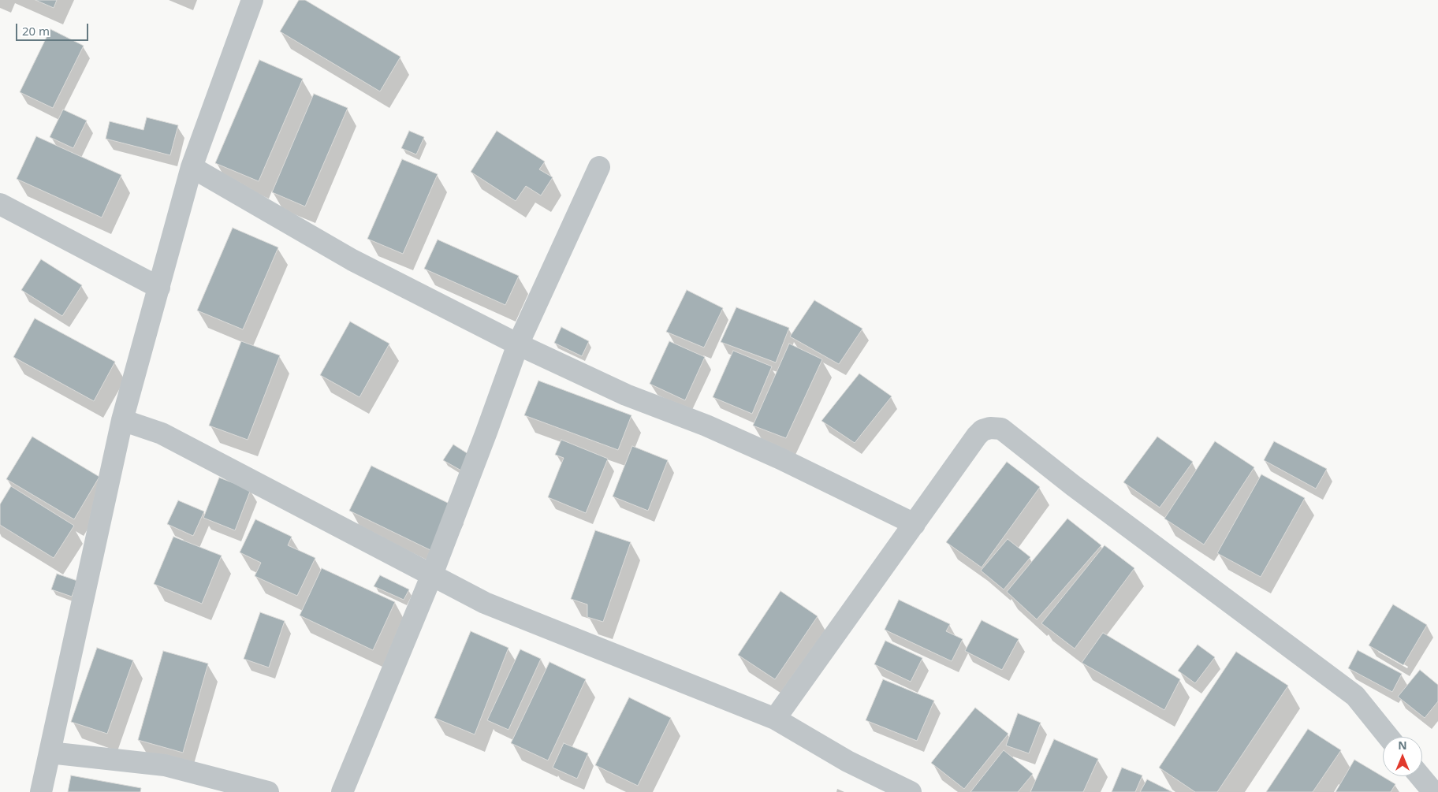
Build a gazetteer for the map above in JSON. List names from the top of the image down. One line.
{"scale_bar":"20 m","north":"top"}
